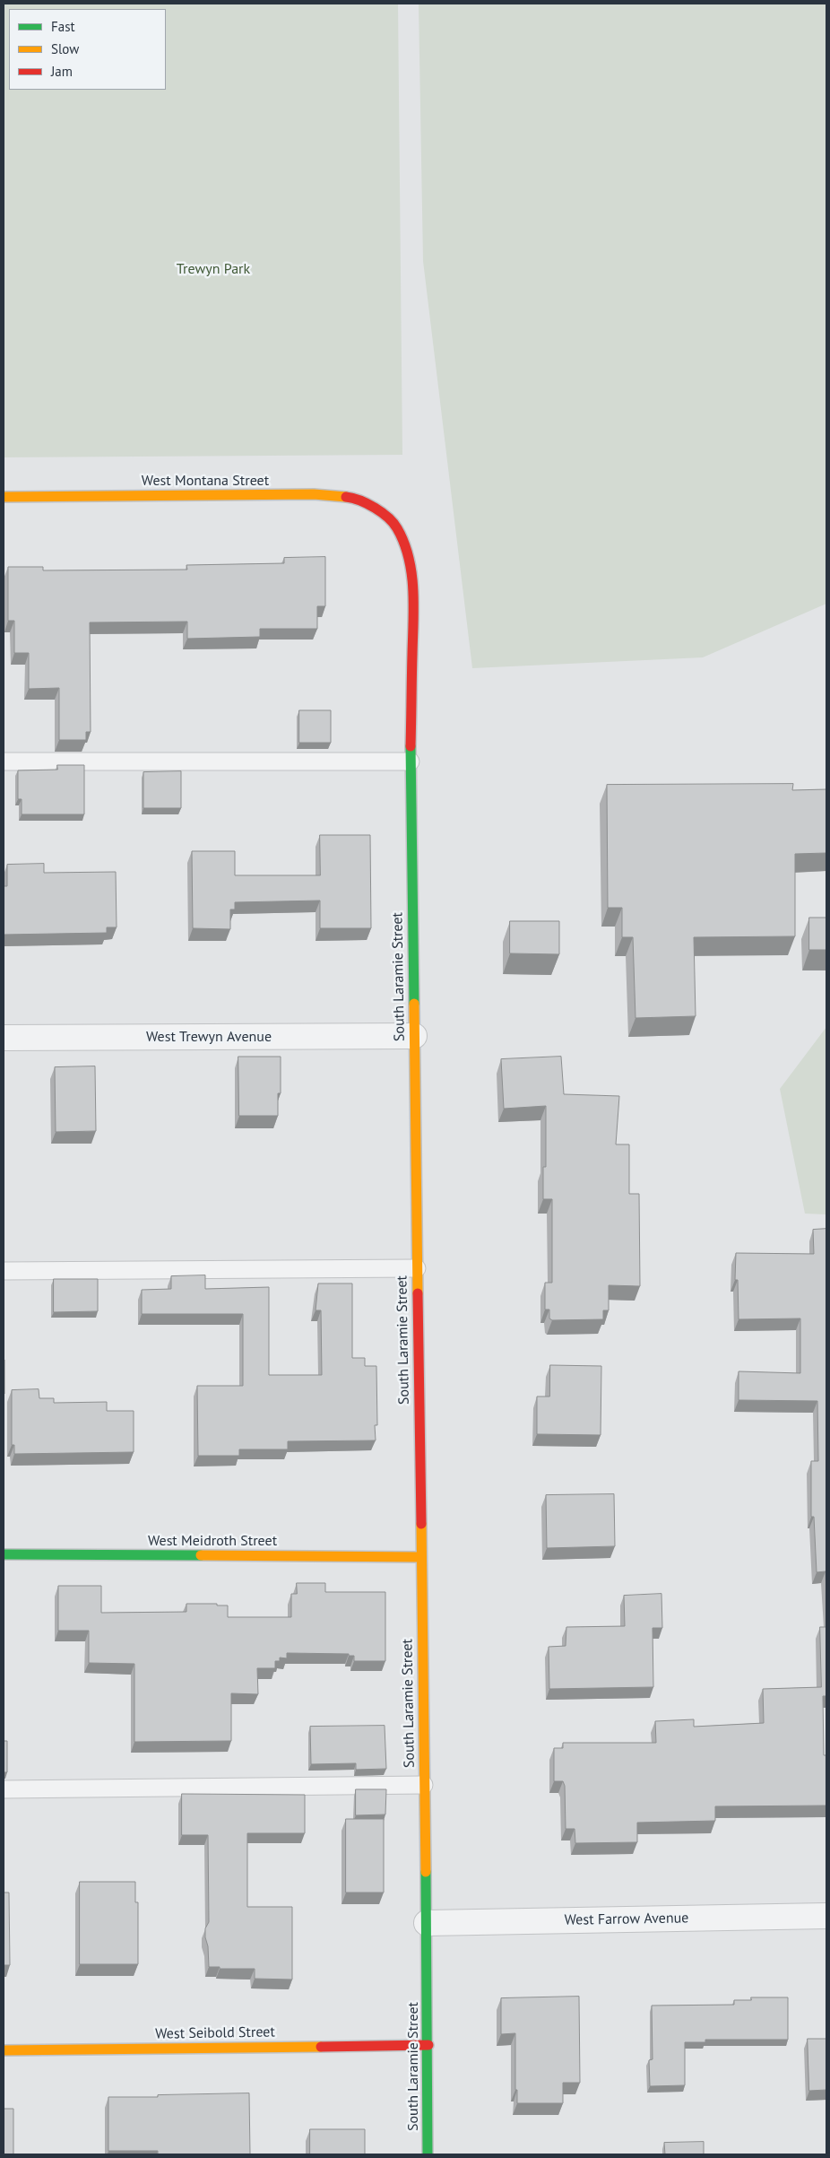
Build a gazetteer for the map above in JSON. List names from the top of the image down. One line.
{"streets":{"street":["West Montana Street","South Laramie Street","West Trewyn Avenue","West Meidroth Street","West Farrow Avenue","West Seibold Street"]},"crossings":[["West Montana Street","South Laramie Street"],["South Laramie Street","West Trewyn Avenue"],["South Laramie Street","West Meidroth Street"],["South Laramie Street","West Farrow Avenue"],["South Laramie Street","West Seibold Street"]],"parks":["Trewyn Park"],"legend":["Fast","Slow","Jam"]}
